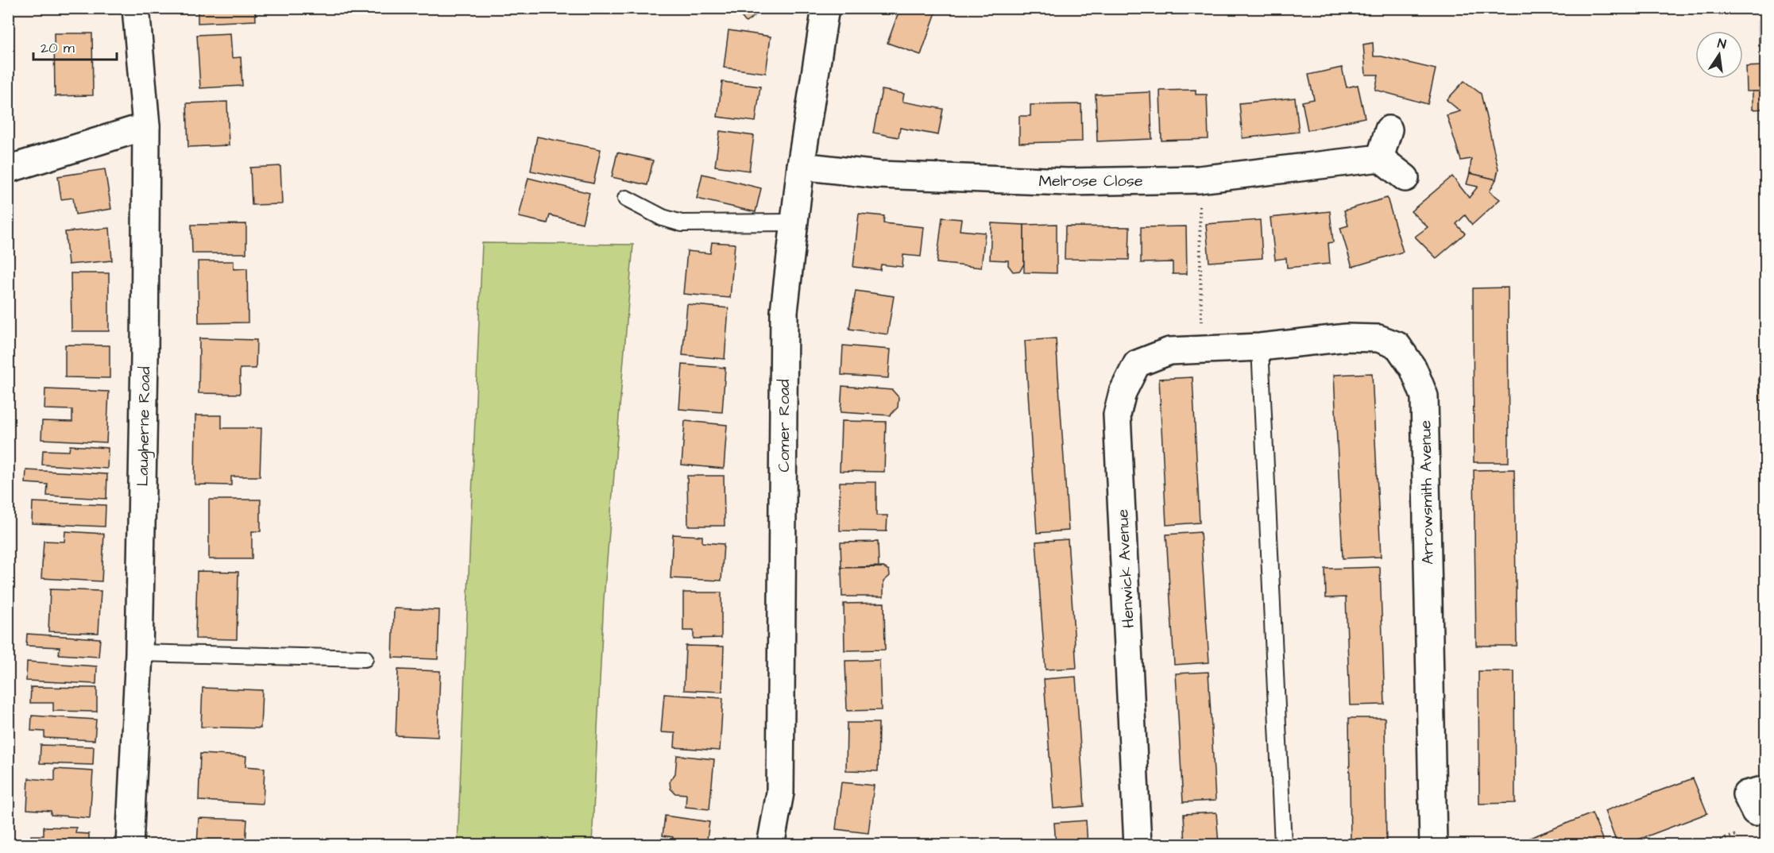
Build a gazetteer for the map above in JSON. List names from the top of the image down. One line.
{"streets":{"street":["Melrose Close","Comer Road","Laugherne Road","Arrowsmith Avenue","Henwick Avenue"]},"crossings":[["Melrose Close","Comer Road"],["Arrowsmith Avenue","Henwick Avenue"]],"scale_bar":"20 m","north":"top"}
